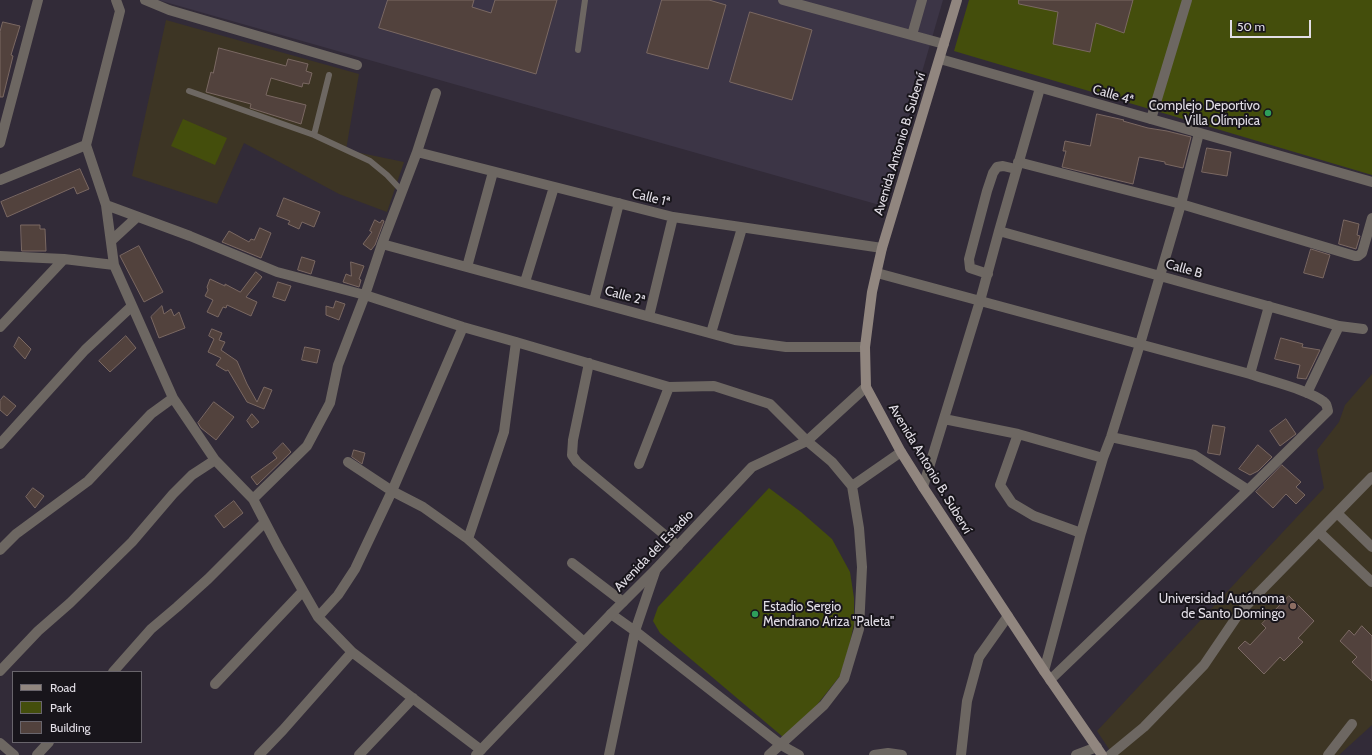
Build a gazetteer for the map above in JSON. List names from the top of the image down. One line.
{"streets":{"main road":["Avenida Antonio B. Suberví"],"street":["Calle 4ª","Calle 1ª","Calle B","Calle 2ª","Avenida del Estadio"]},"crossings":[["Calle 4ª","Avenida Antonio B. Suberví"],["Avenida Antonio B. Suberví","Calle 1ª"],["Avenida Antonio B. Suberví","Calle 2ª"],["Avenida Antonio B. Suberví","Avenida del Estadio"]],"places":["Complejo Deportivo Villa Olímpica","Universidad Autónoma de Santo Domingo","Estadio Sergio Mendrano Ariza \"Paleta\""],"legend":["Road","Park","Building"],"scale_bar":"50 m"}
